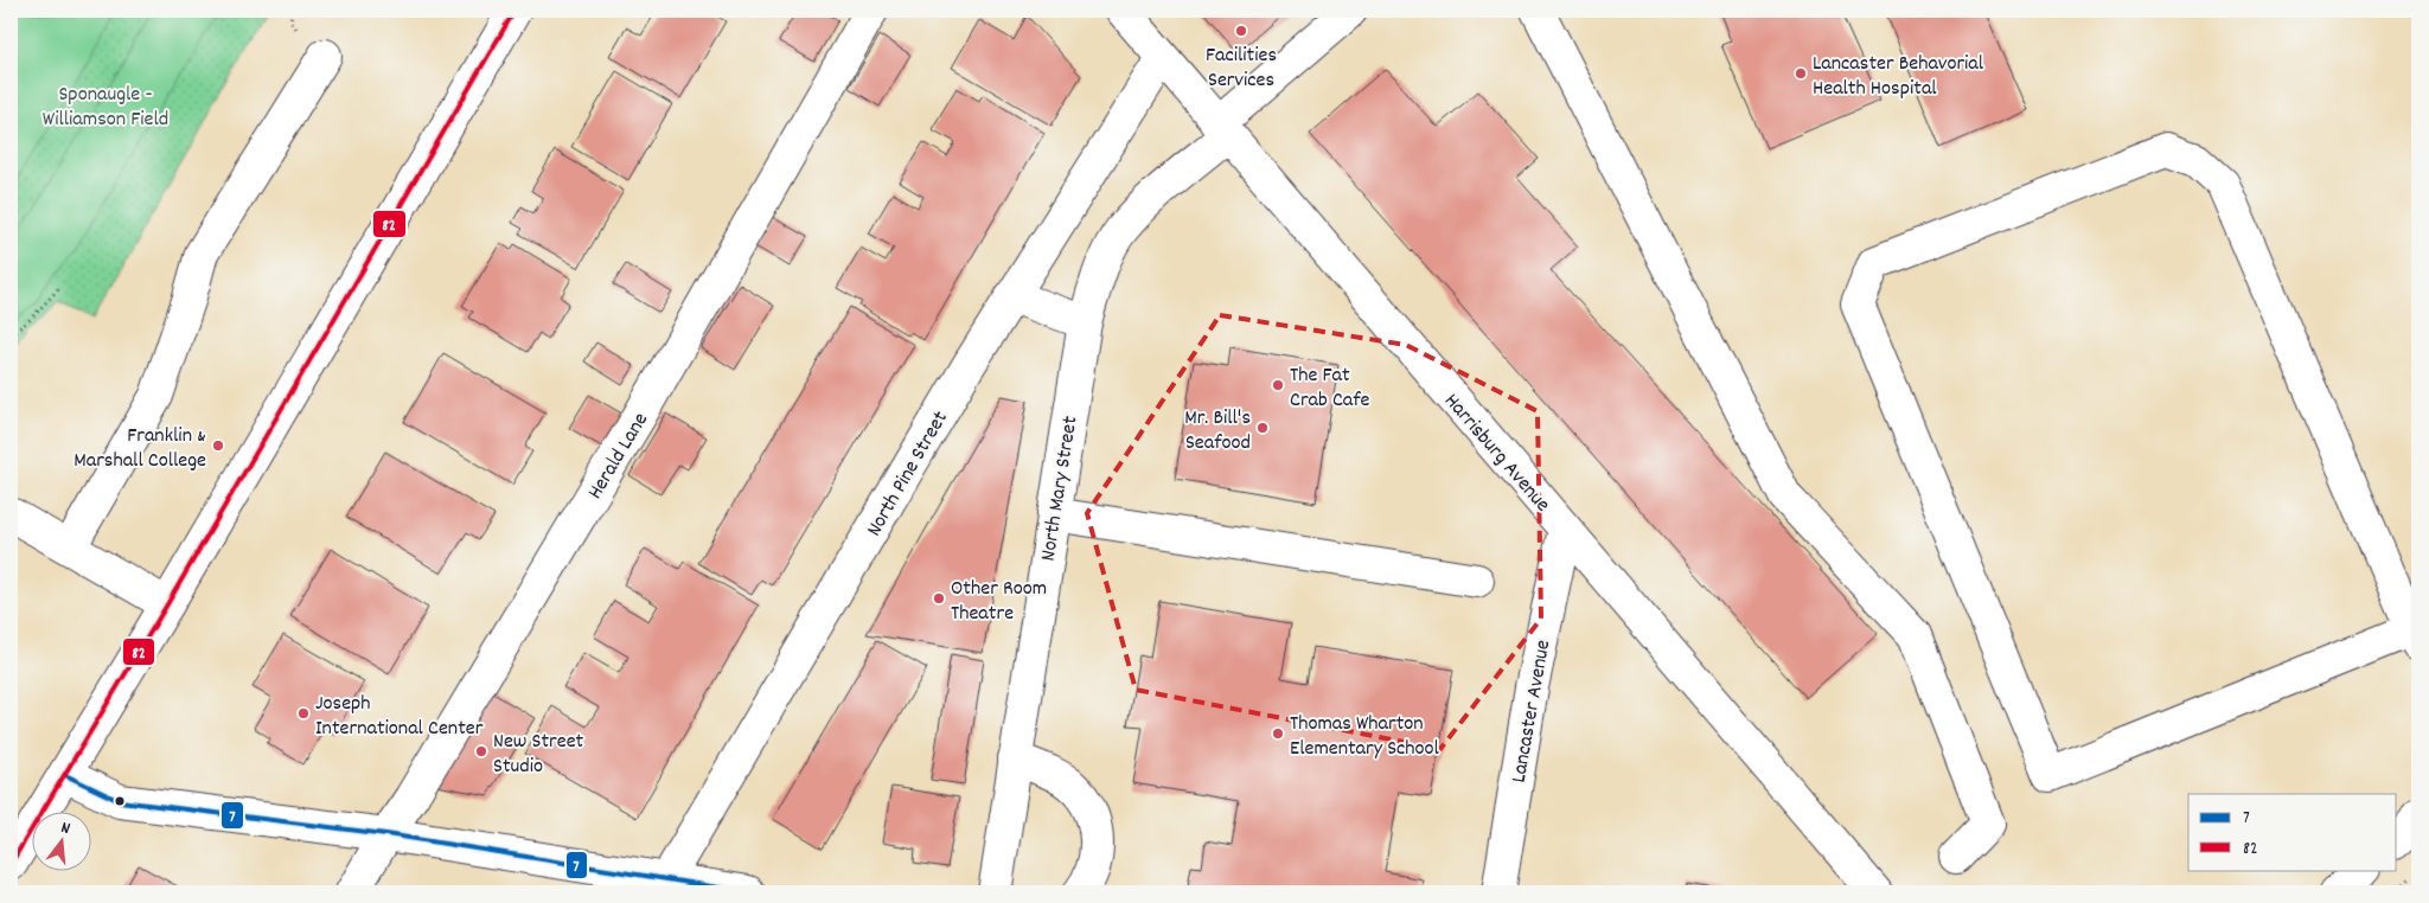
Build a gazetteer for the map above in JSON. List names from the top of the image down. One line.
{"streets":{"street":["Harrisburg Avenue","Herald Lane","North Pine Street","North Mary Street","Lancaster Avenue"]},"crossings":[["Harrisburg Avenue","North Pine Street"],["Harrisburg Avenue","North Mary Street"],["Harrisburg Avenue","Lancaster Avenue"]],"parks":["Sponaugle - Williamson Field"],"places":["Facilities Services","Lancaster Behavorial Health Hospital","The Fat Crab Cafe","Mr. Bill's Seafood","Franklin & Marshall College","Other Room Theatre","Joseph International Center","Thomas Wharton Elementary School","New Street Studio"],"lines":["transit line 82","transit line 7"],"legend":["7","82"],"north":"top"}
